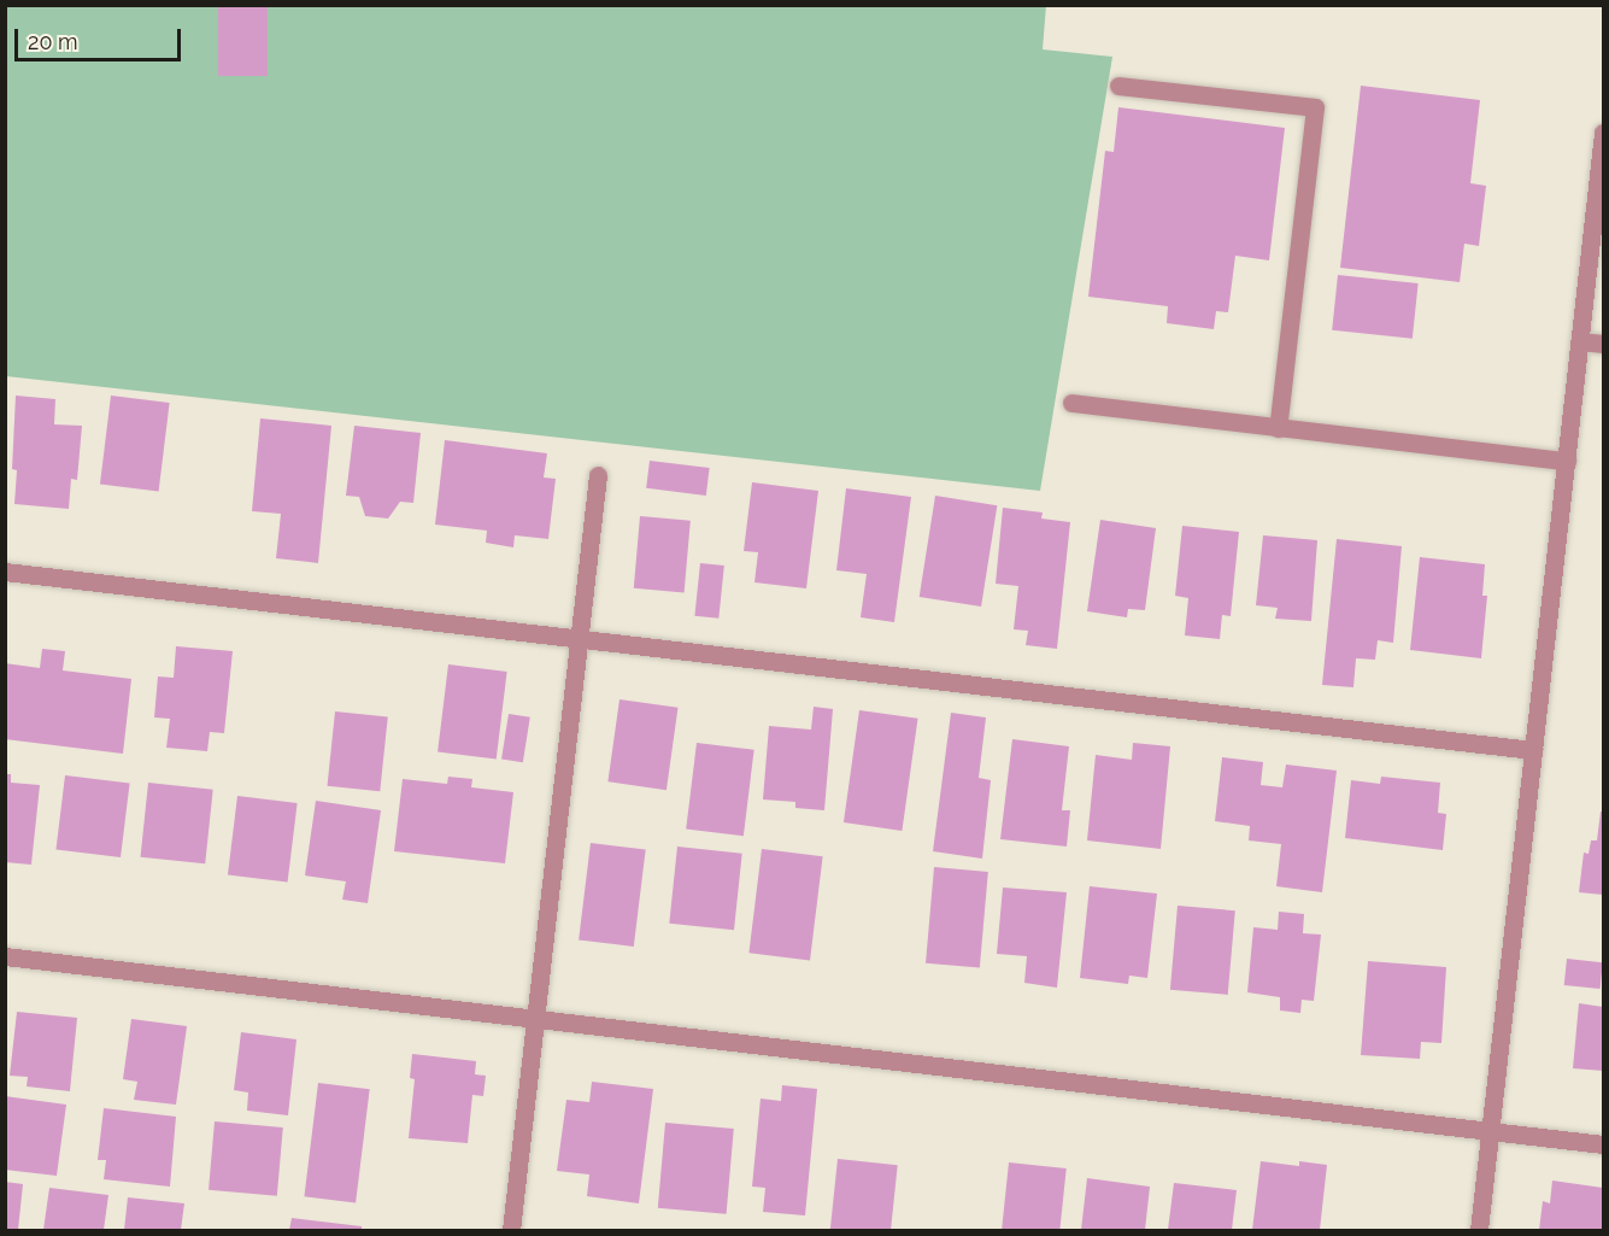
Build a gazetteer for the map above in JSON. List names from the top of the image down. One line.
{"scale_bar":"20 m"}
